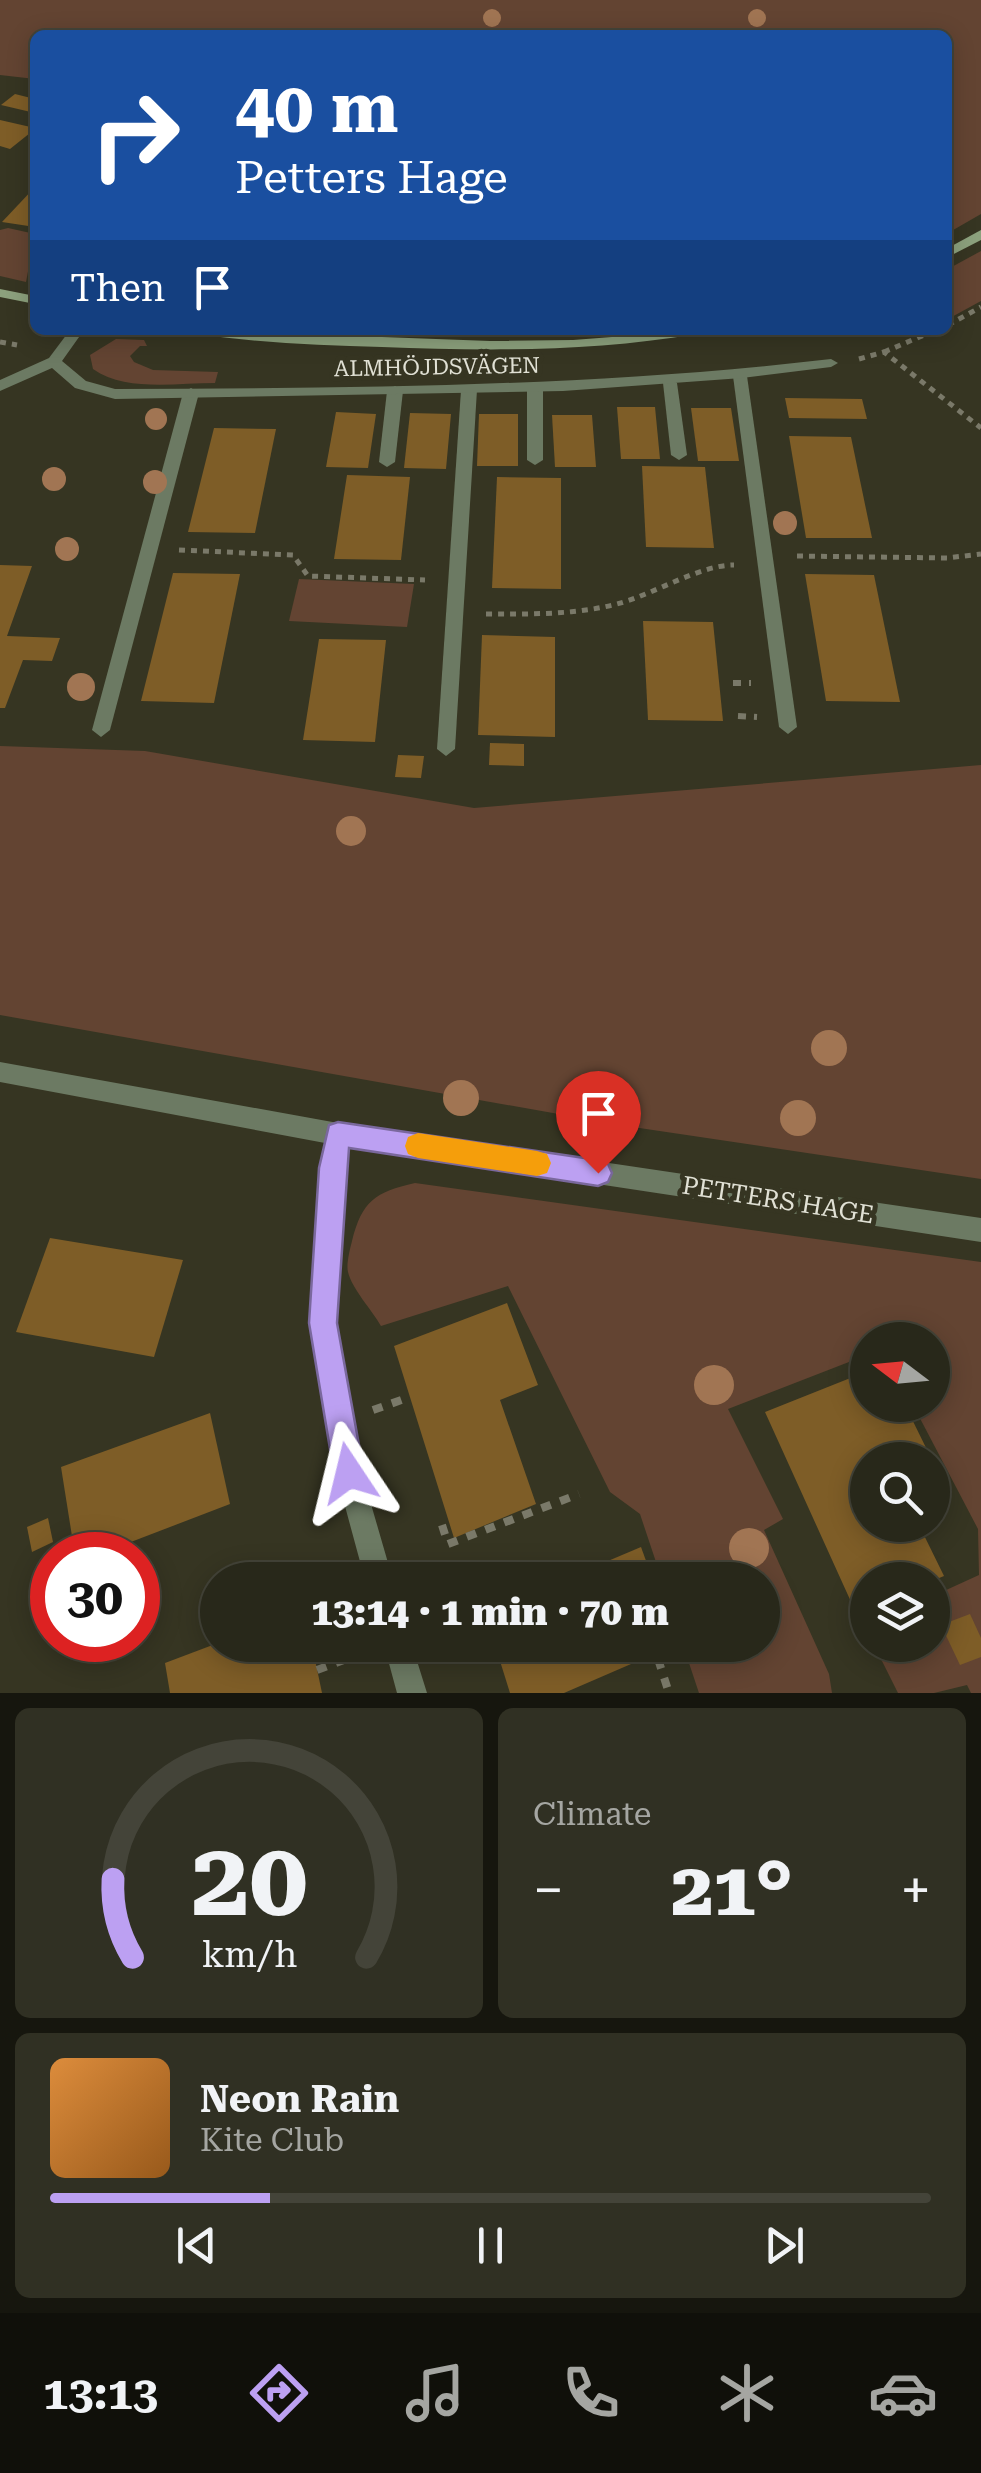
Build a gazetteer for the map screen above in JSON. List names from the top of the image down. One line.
{"streets":{"street":["ALMHÖJDSVÄGEN","PETTERS HAGE"]},"north":"left","page":{"turn":["40 m","Petters Hage"],"then":"Then","limit":"30","trip":"13:14 · 1 min · 70 m","tile":"Climate","heat":["−","21°","+"],"song":["Neon Rain","Kite Club"],"tabs":"13:13","gauge":["20","km/h"]}}
